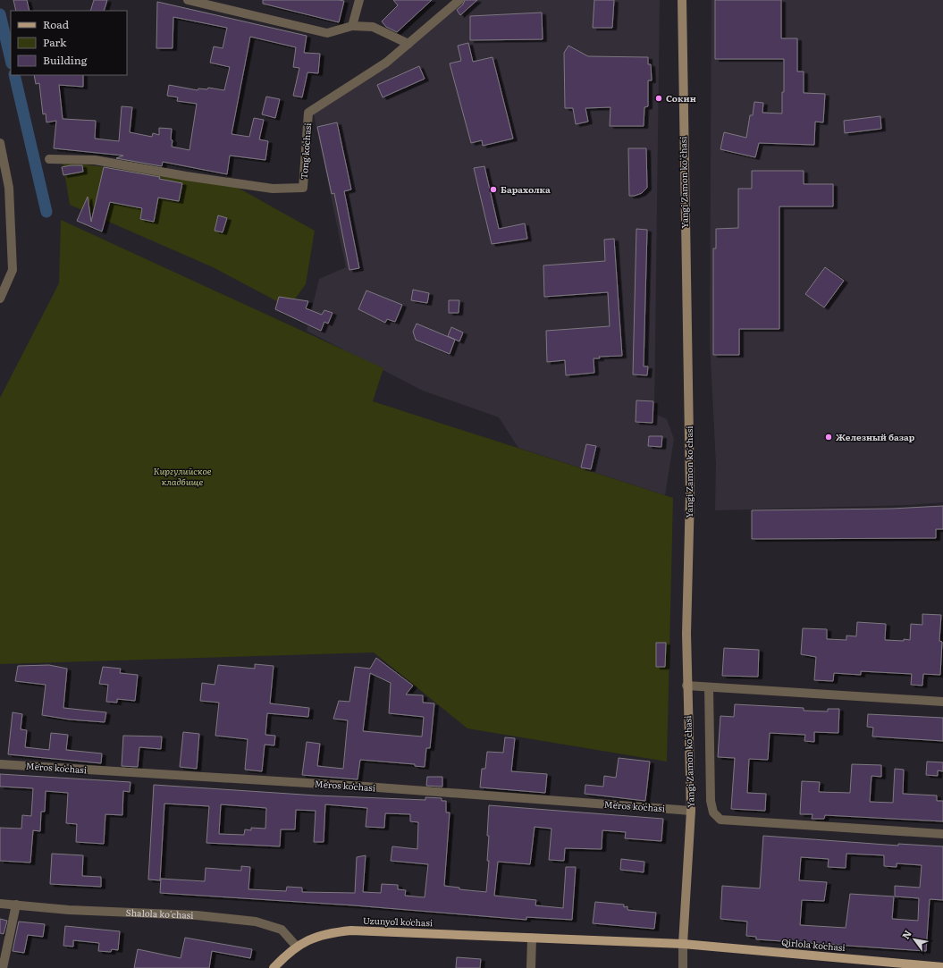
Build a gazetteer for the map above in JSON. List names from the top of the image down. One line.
{"streets":{"main road":["Uzunyoʻl koʻchasi","Qirlola koʻchasi"],"street":["Tong koʻchasi","Yangi Zamon ko'chasi","Meʻros koʻchasi","Shalola ko'chasi"]},"crossings":[["Yangi Zamon ko'chasi","Meʻros koʻchasi"],["Yangi Zamon ko'chasi","Uzunyoʻl koʻchasi"],["Yangi Zamon ko'chasi","Qirlola koʻchasi"],["Shalola ko'chasi","Uzunyoʻl koʻchasi"],["Uzunyoʻl koʻchasi","Qirlola koʻchasi"]],"parks":["Киргулийское кладбище"],"places":["Сокин","Барахолка","Железный базар"],"legend":["Road","Park","Building"],"north":"top left"}
